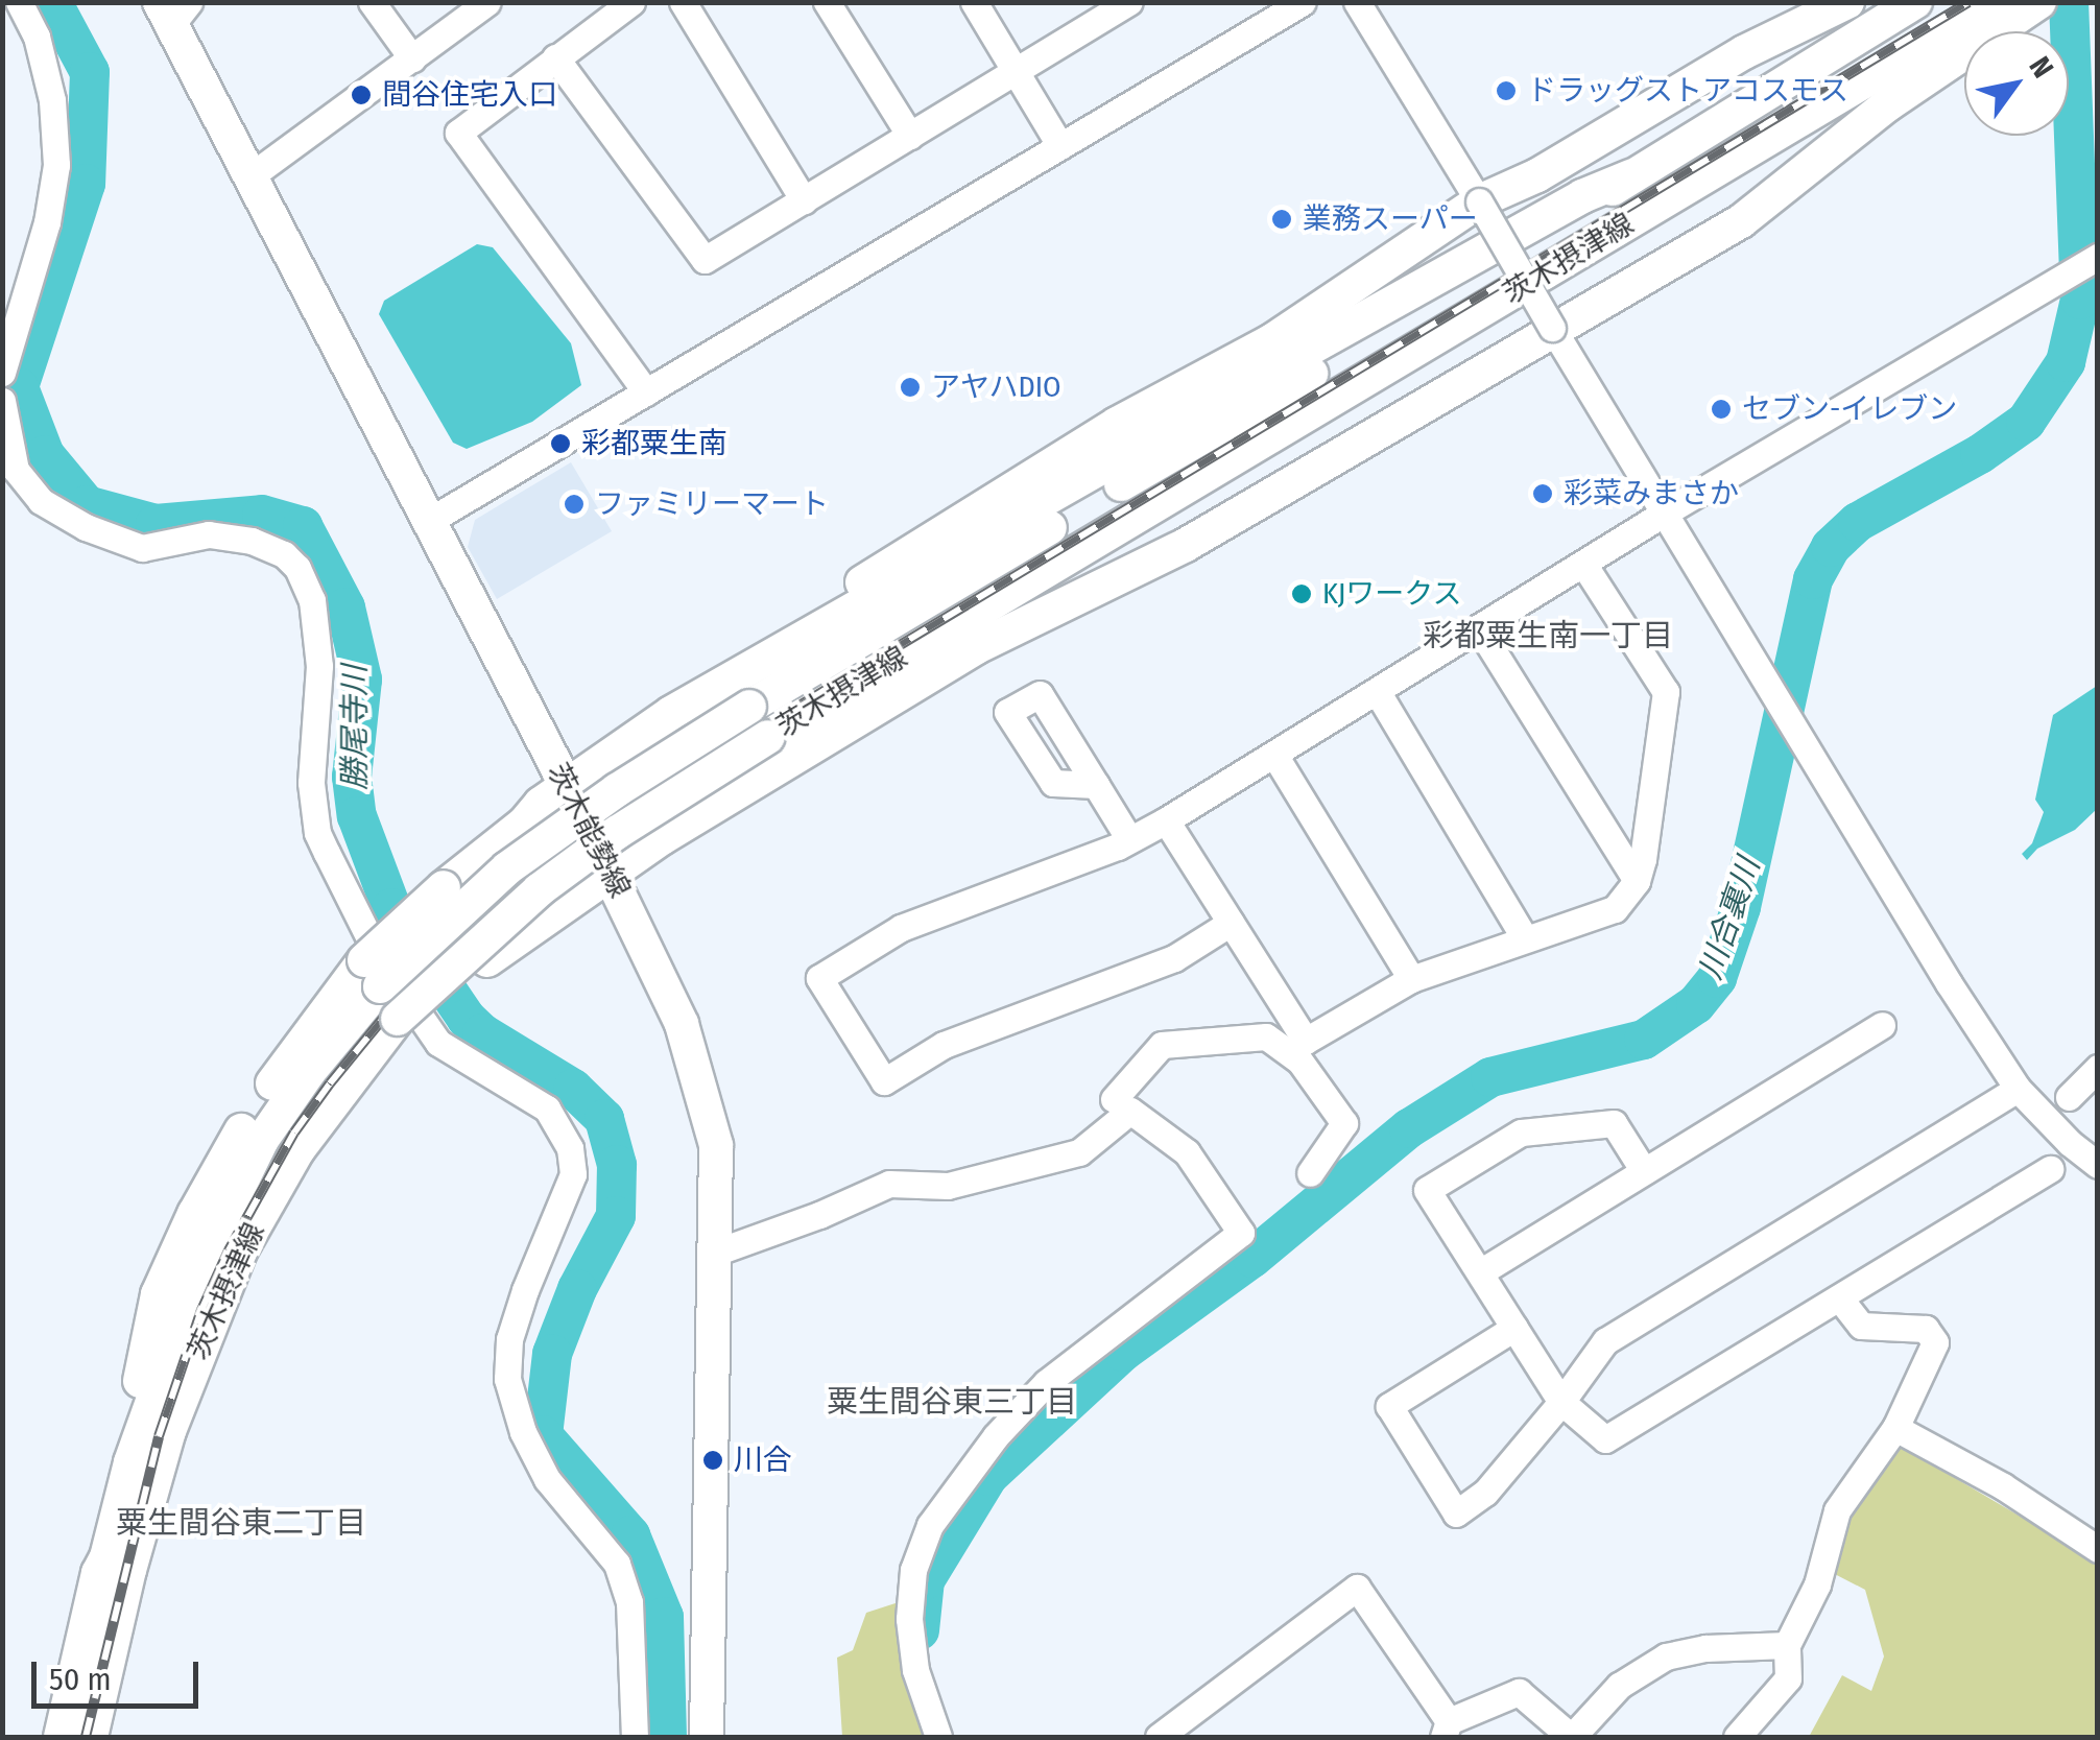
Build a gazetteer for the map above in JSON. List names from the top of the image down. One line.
{"streets":{"main road":["茨木摂津線","茨木能勢線"]},"districts":["彩都粟生南一丁目","粟生間谷東三丁目","粟生間谷東二丁目"],"water":["勝尾寺川","川合裏川"],"places":["ドラッグストアコスモス","間谷住宅入口","業務スーパー","アヤハDIO","セブン-イレブン","彩都粟生南","彩菜みまさか","ファミリーマート","KJワークス","川合"],"scale_bar":"50 m","north":"top right"}
